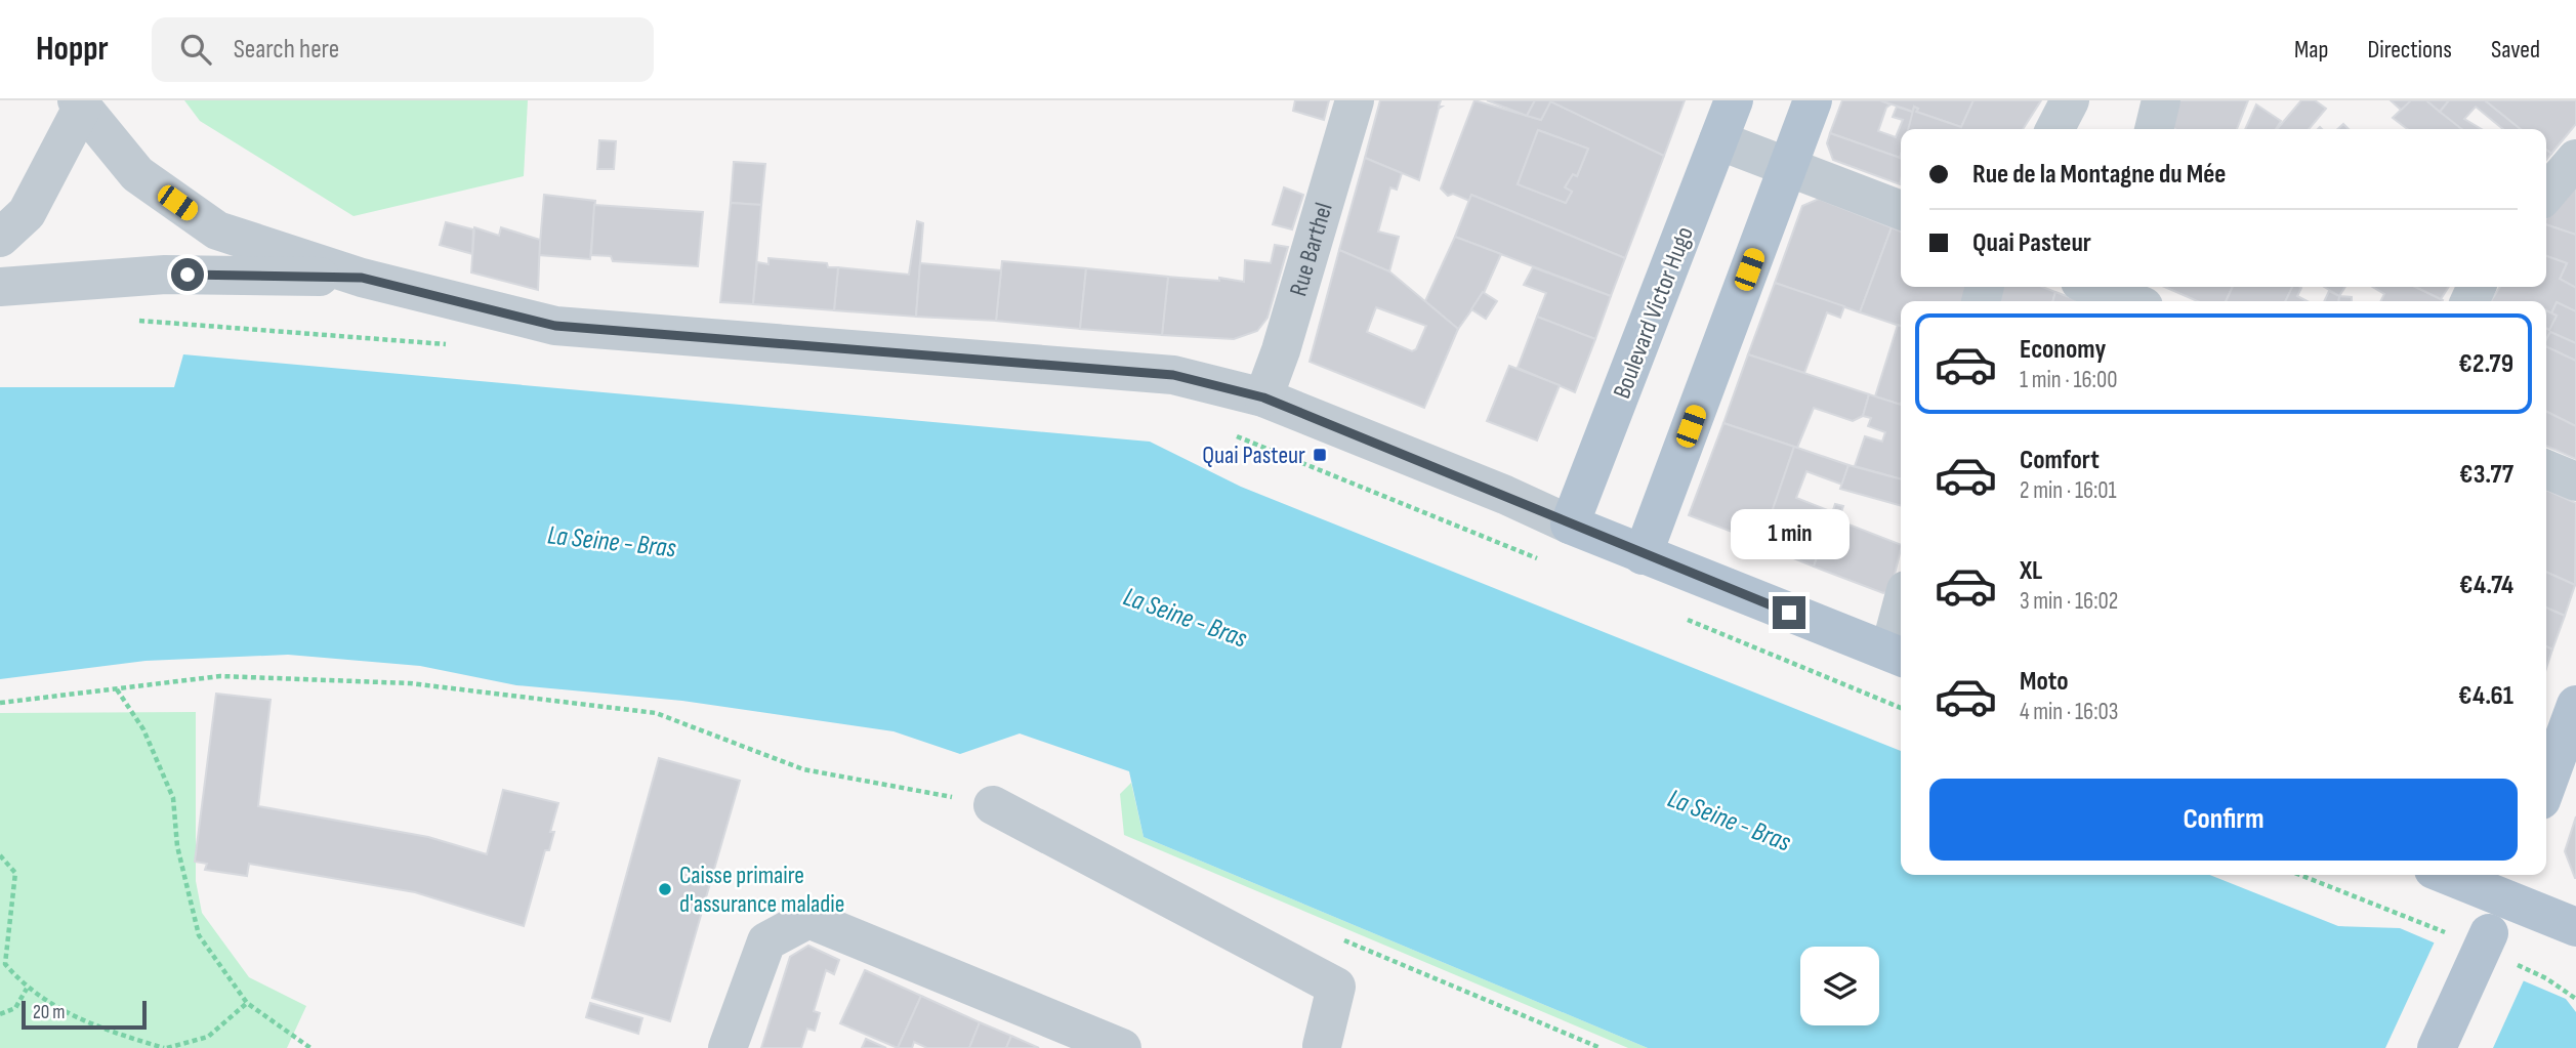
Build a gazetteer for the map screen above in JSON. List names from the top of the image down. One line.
{"streets":{"main road":["Boulevard Victor Hugo"],"street":["Rue Barthel"]},"water":["La Seine - Bras"],"places":{"transit":["Quai Pasteur"],"other":["Caisse primaire d'assurance maladie"]},"scale_bar":"20 m","page":{"header":"Hoppr","search":"Search here","nav":["Map","Directions","Saved"],"banner":["Rue de la Montagne du Mée","Quai Pasteur"],"list":[{"name":"Economy","note":"1 min · 16:00","value":"€2.79"},{"name":"Comfort","note":"2 min · 16:01","value":"€3.77"},{"name":"XL","note":"3 min · 16:02","value":"€4.74"},{"name":"Moto","note":"4 min · 16:03","value":"€4.61"}],"bubble":"1 min","buttons":"Confirm","scale":"20 m"}}
